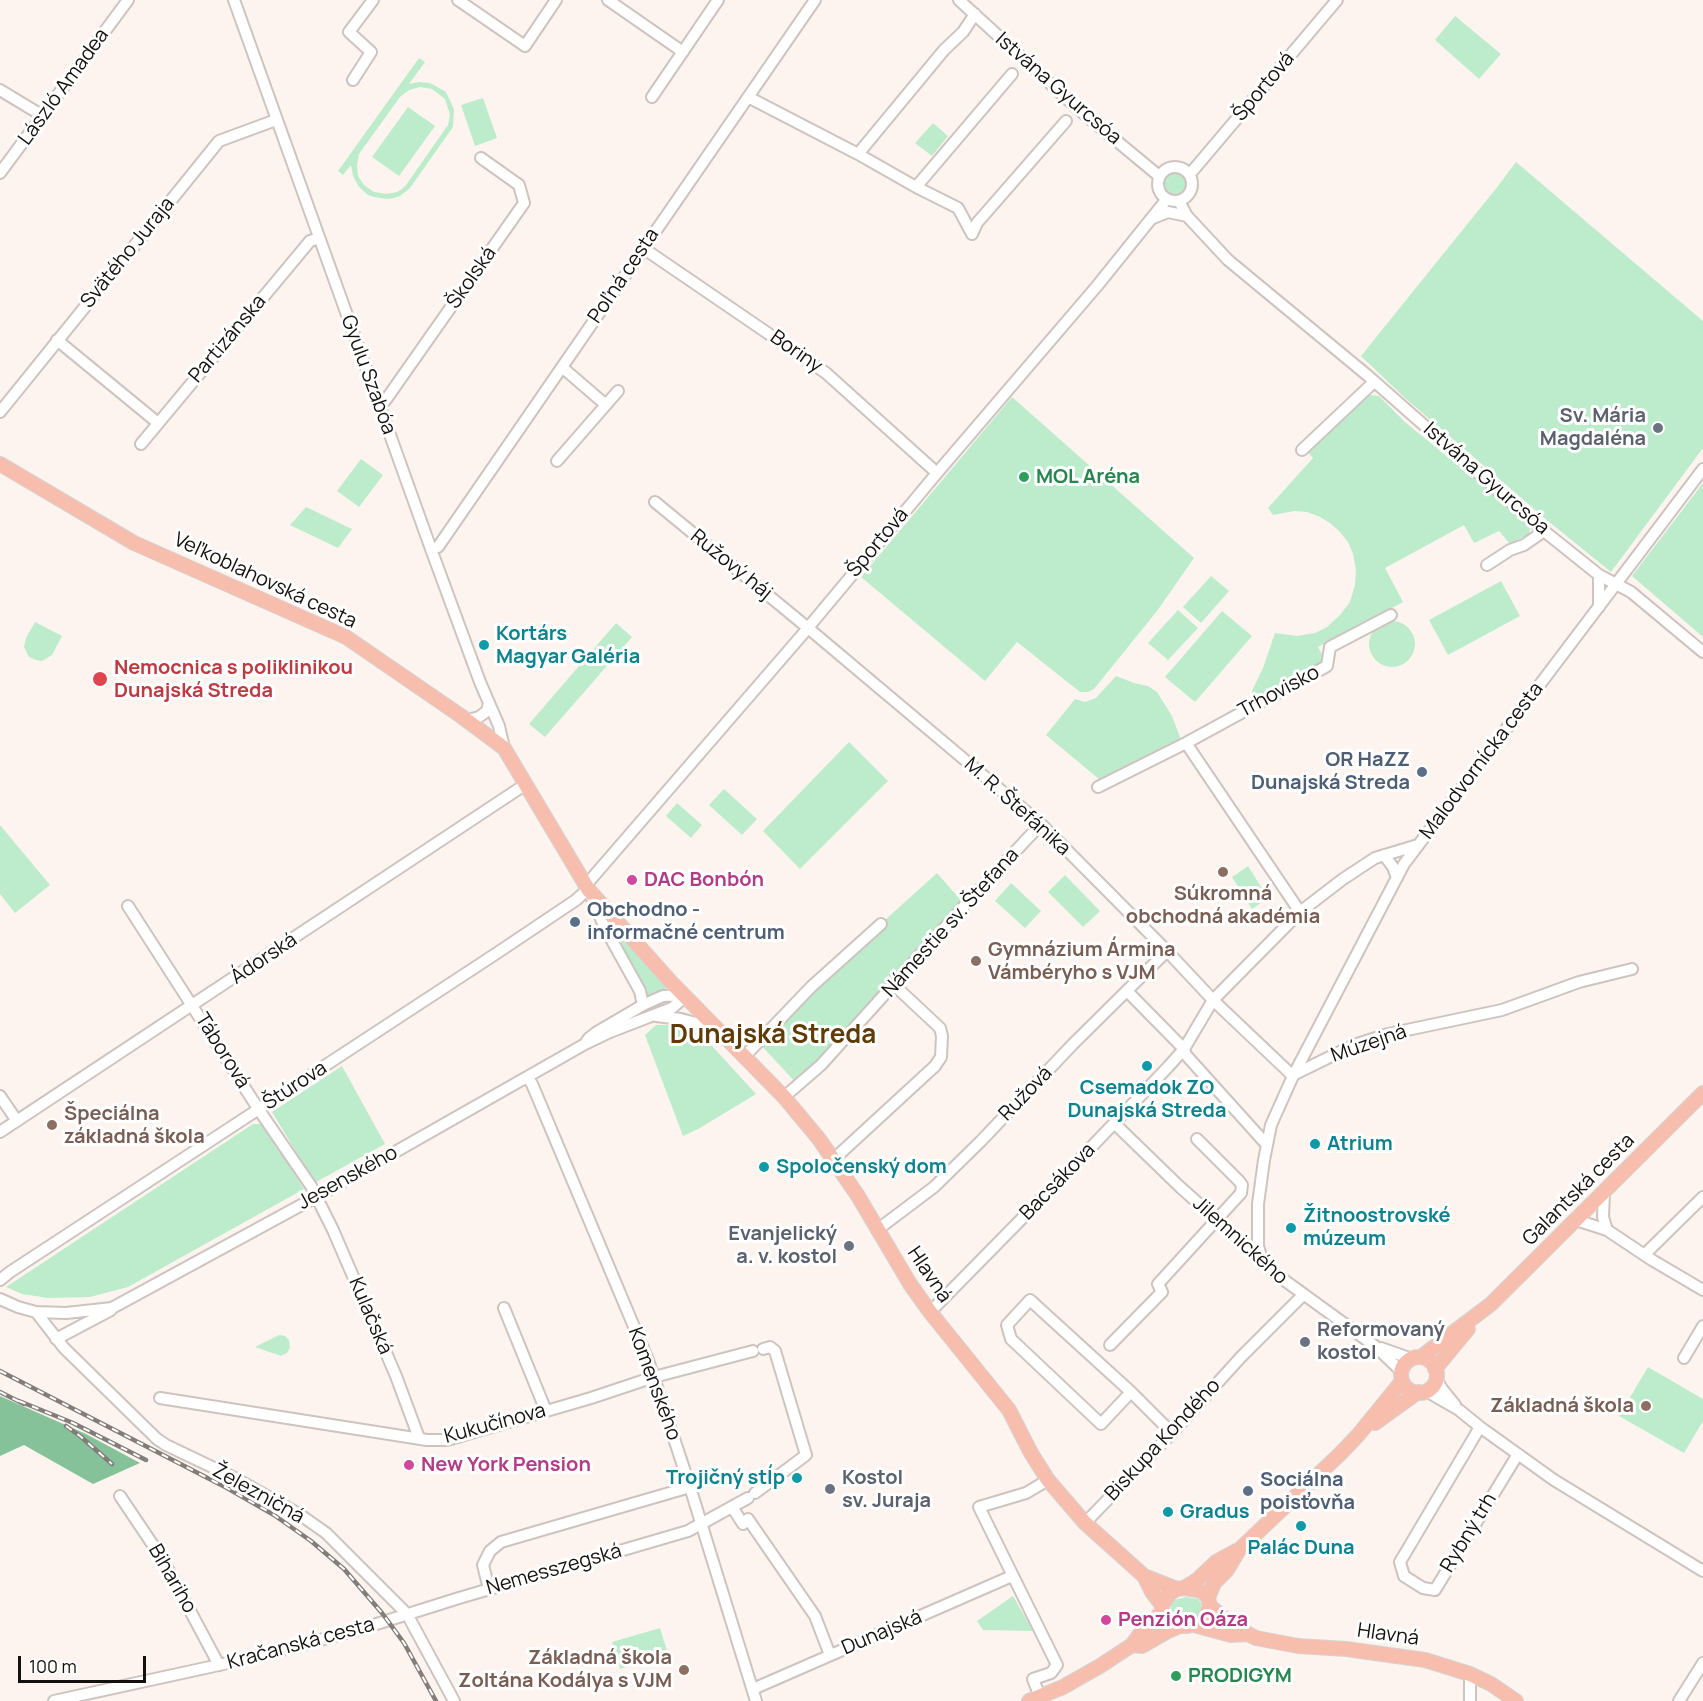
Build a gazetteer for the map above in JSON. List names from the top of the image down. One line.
{"streets":{"main road":["Veľkoblahovská cesta","Galantská cesta","Hlavná"],"street":["László Amadea","Športová","Istvána Gyurcsóa","Svätého Juraja","Poľná cesta","Školská","Partizánska","Boriny","Gyulu Szabóa","Ružový háj","Trhovisko","Malodvornícka cesta","M. R. Štefánika","Námestie sv. Štefana","Ádorská","Múzejná","Táborová","Štúrova","Ružová","Jesenského","Bacsákova","Jilemnického","Kulačská","Komenského","Kukučínova","Biskupa Kondého","Železničná","Rybný trh","Nemesszegská","Bihariho","Dunajská","Kračanská cesta"]},"crossings":[["Športová","Istvána Gyurcsóa"],["Športová","Boriny"],["Športová","Ružový háj"],["Športová","M. R. Štefánika"],["Športová","Štúrova"],["Športová","Hlavná"],["Istvána Gyurcsóa","Malodvornícka cesta"],["Svätého Juraja","Gyulu Szabóa"],["Poľná cesta","Boriny"],["Poľná cesta","Gyulu Szabóa"],["Školská","Gyulu Szabóa"],["Partizánska","Gyulu Szabóa"],["Gyulu Szabóa","Veľkoblahovská cesta"],["Gyulu Szabóa","Hlavná"],["Ružový háj","M. R. Štefánika"],["Veľkoblahovská cesta","Hlavná"],["Malodvornícka cesta","Múzejná"],["M. R. Štefánika","Námestie sv. Štefana"],["M. R. Štefánika","Ružová"],["M. R. Štefánika","Bacsákova"],["Námestie sv. Štefana","Hlavná"],["Ádorská","Táborová"],["Ádorská","Hlavná"],["Táborová","Štúrova"],["Táborová","Jesenského"],["Táborová","Kulačská"],["Štúrova","Hlavná"],["Ružová","Hlavná"],["Jesenského","Hlavná"],["Jesenského","Kulačská"],["Jesenského","Komenského"],["Jesenského","Železničná"],["Bacsákova","Jilemnického"],["Bacsákova","Hlavná"],["Galantská cesta","Jilemnického"],["Jilemnického","Biskupa Kondého"],["Hlavná","Biskupa Kondého"],["Kulačská","Kukučínova"],["Komenského","Kukučínova"],["Komenského","Nemesszegská"],["Komenského","Dunajská"],["Kukučínova","Nemesszegská"],["Železničná","Nemesszegská"],["Železničná","Kračanská cesta"],["Nemesszegská","Kračanská cesta"],["Bihariho","Kračanská cesta"]],"districts":["Dunajská Streda"],"places":["Sv. Mária Magdaléna","MOL Aréna","Kortárs Magyar Galéria","Nemocnica s poliklinikou Dunajská Streda","OR HaZZ Dunajská Streda","Súkromná obchodná akadémia","DAC Bonbón","Obchodno - informačné centrum","Gymnázium Ármina Vámbéryho s VJM","Csemadok ZO Dunajská Streda","Špeciálna základná škola","Atrium","Spoločenský dom","Žitnoostrovské múzeum","Evanjelický a. v. kostol","Reformovaný kostol","Základná škola","New York Pension","Trojičný stĺp","Kostol sv. Juraja","Sociálna poisťovňa","Gradus","Palác Duna","Penzión Oáza","Základná škola Zoltána Kodálya s VJM","PRODIGYM"],"scale_bar":"100 m"}
